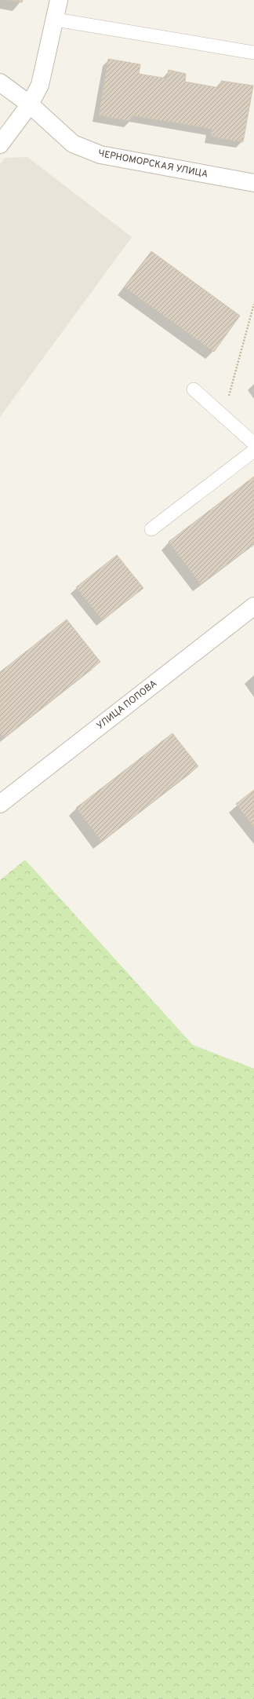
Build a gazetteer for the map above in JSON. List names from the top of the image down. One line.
{"streets":{"street":["ЧЕРНОМОРСКАЯ УЛИЦА","УЛИЦА ПОПОВА"]}}
